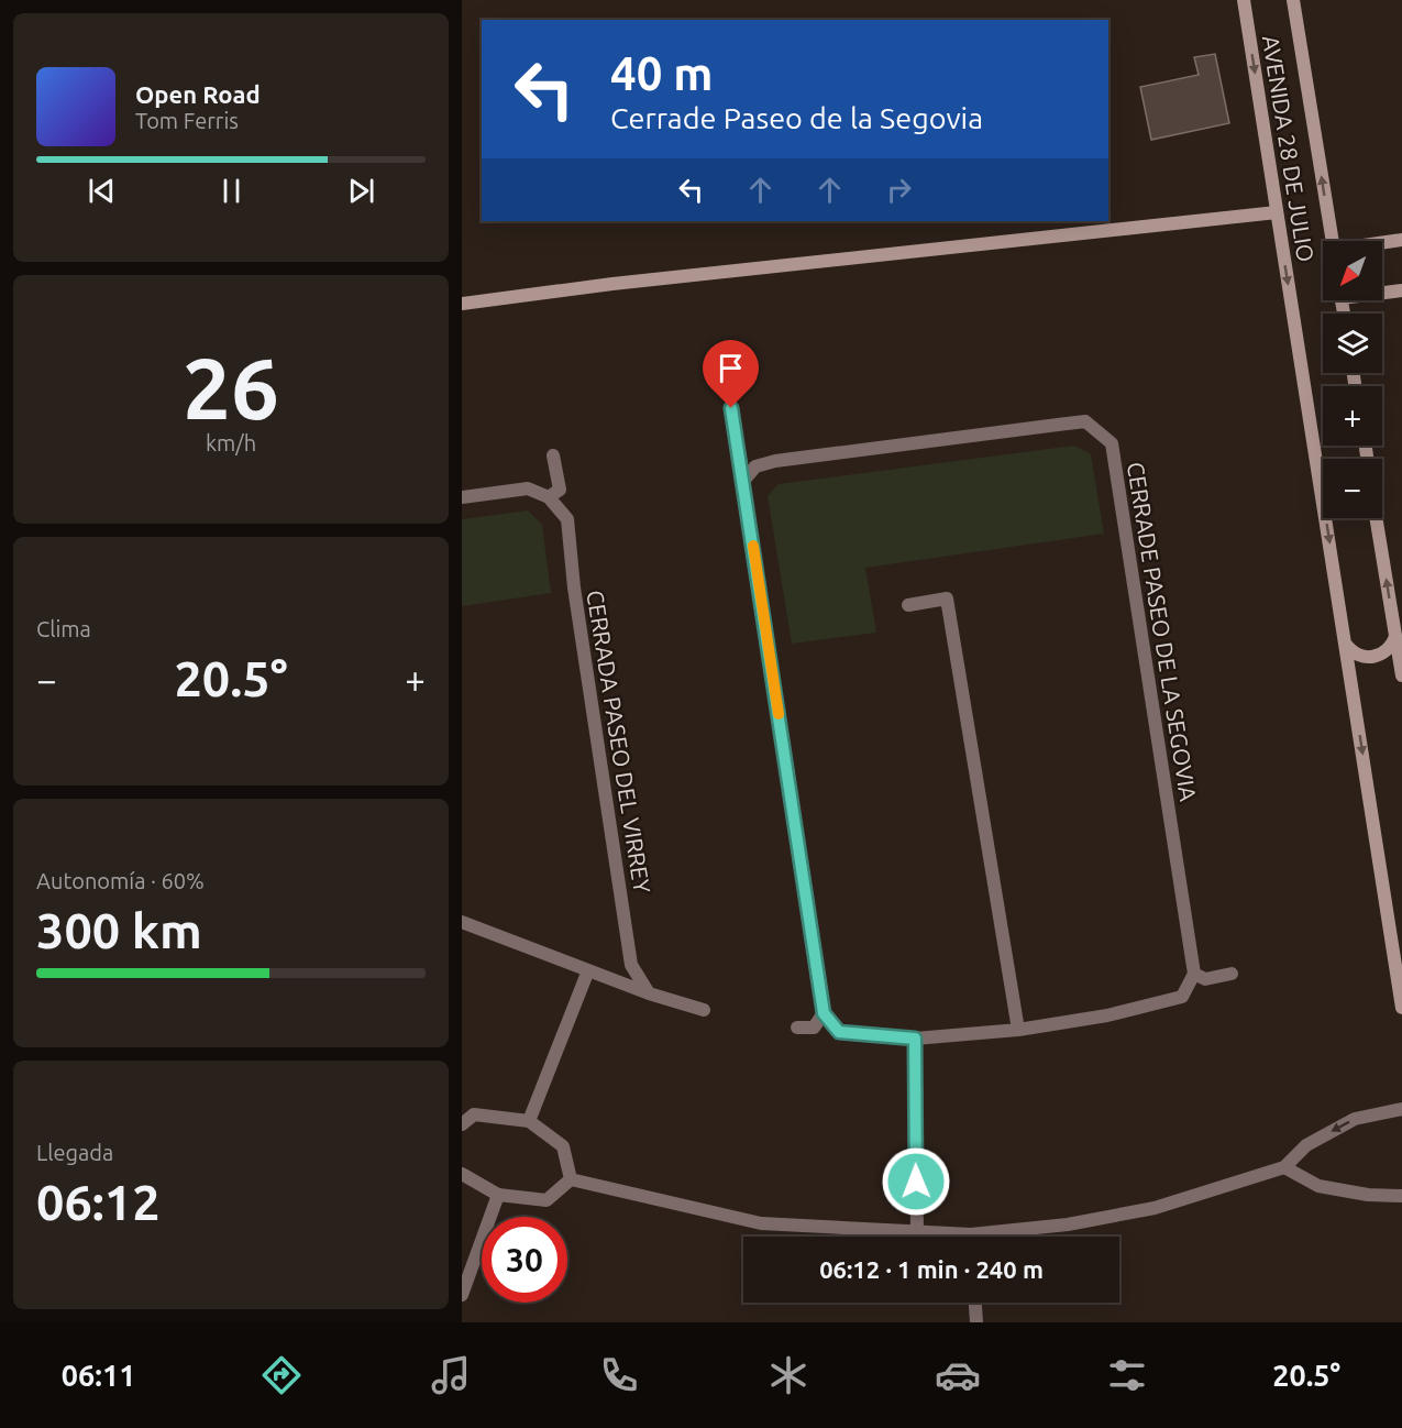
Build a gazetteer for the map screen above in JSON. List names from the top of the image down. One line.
{"streets":{"main road":["AVENIDA 28 DE JULIO"],"street":["CERRADE PASEO DE LA SEGOVIA","CERRADA PASEO DEL VIRREY"]},"north":"bottom left","page":{"turn":["40 m","Cerrade Paseo de la Segovia"],"song":["Open Road","Tom Ferris"],"map_buttons":["+","−"],"tile":[["26","km/h"],"Clima",["Autonomía · 60%","300 km"],["Llegada","06:12"]],"heat":["−","20.5°","+"],"limit":"30","trip":"06:12 · 1 min · 240 m","tabs":["06:11","20.5°"]}}
